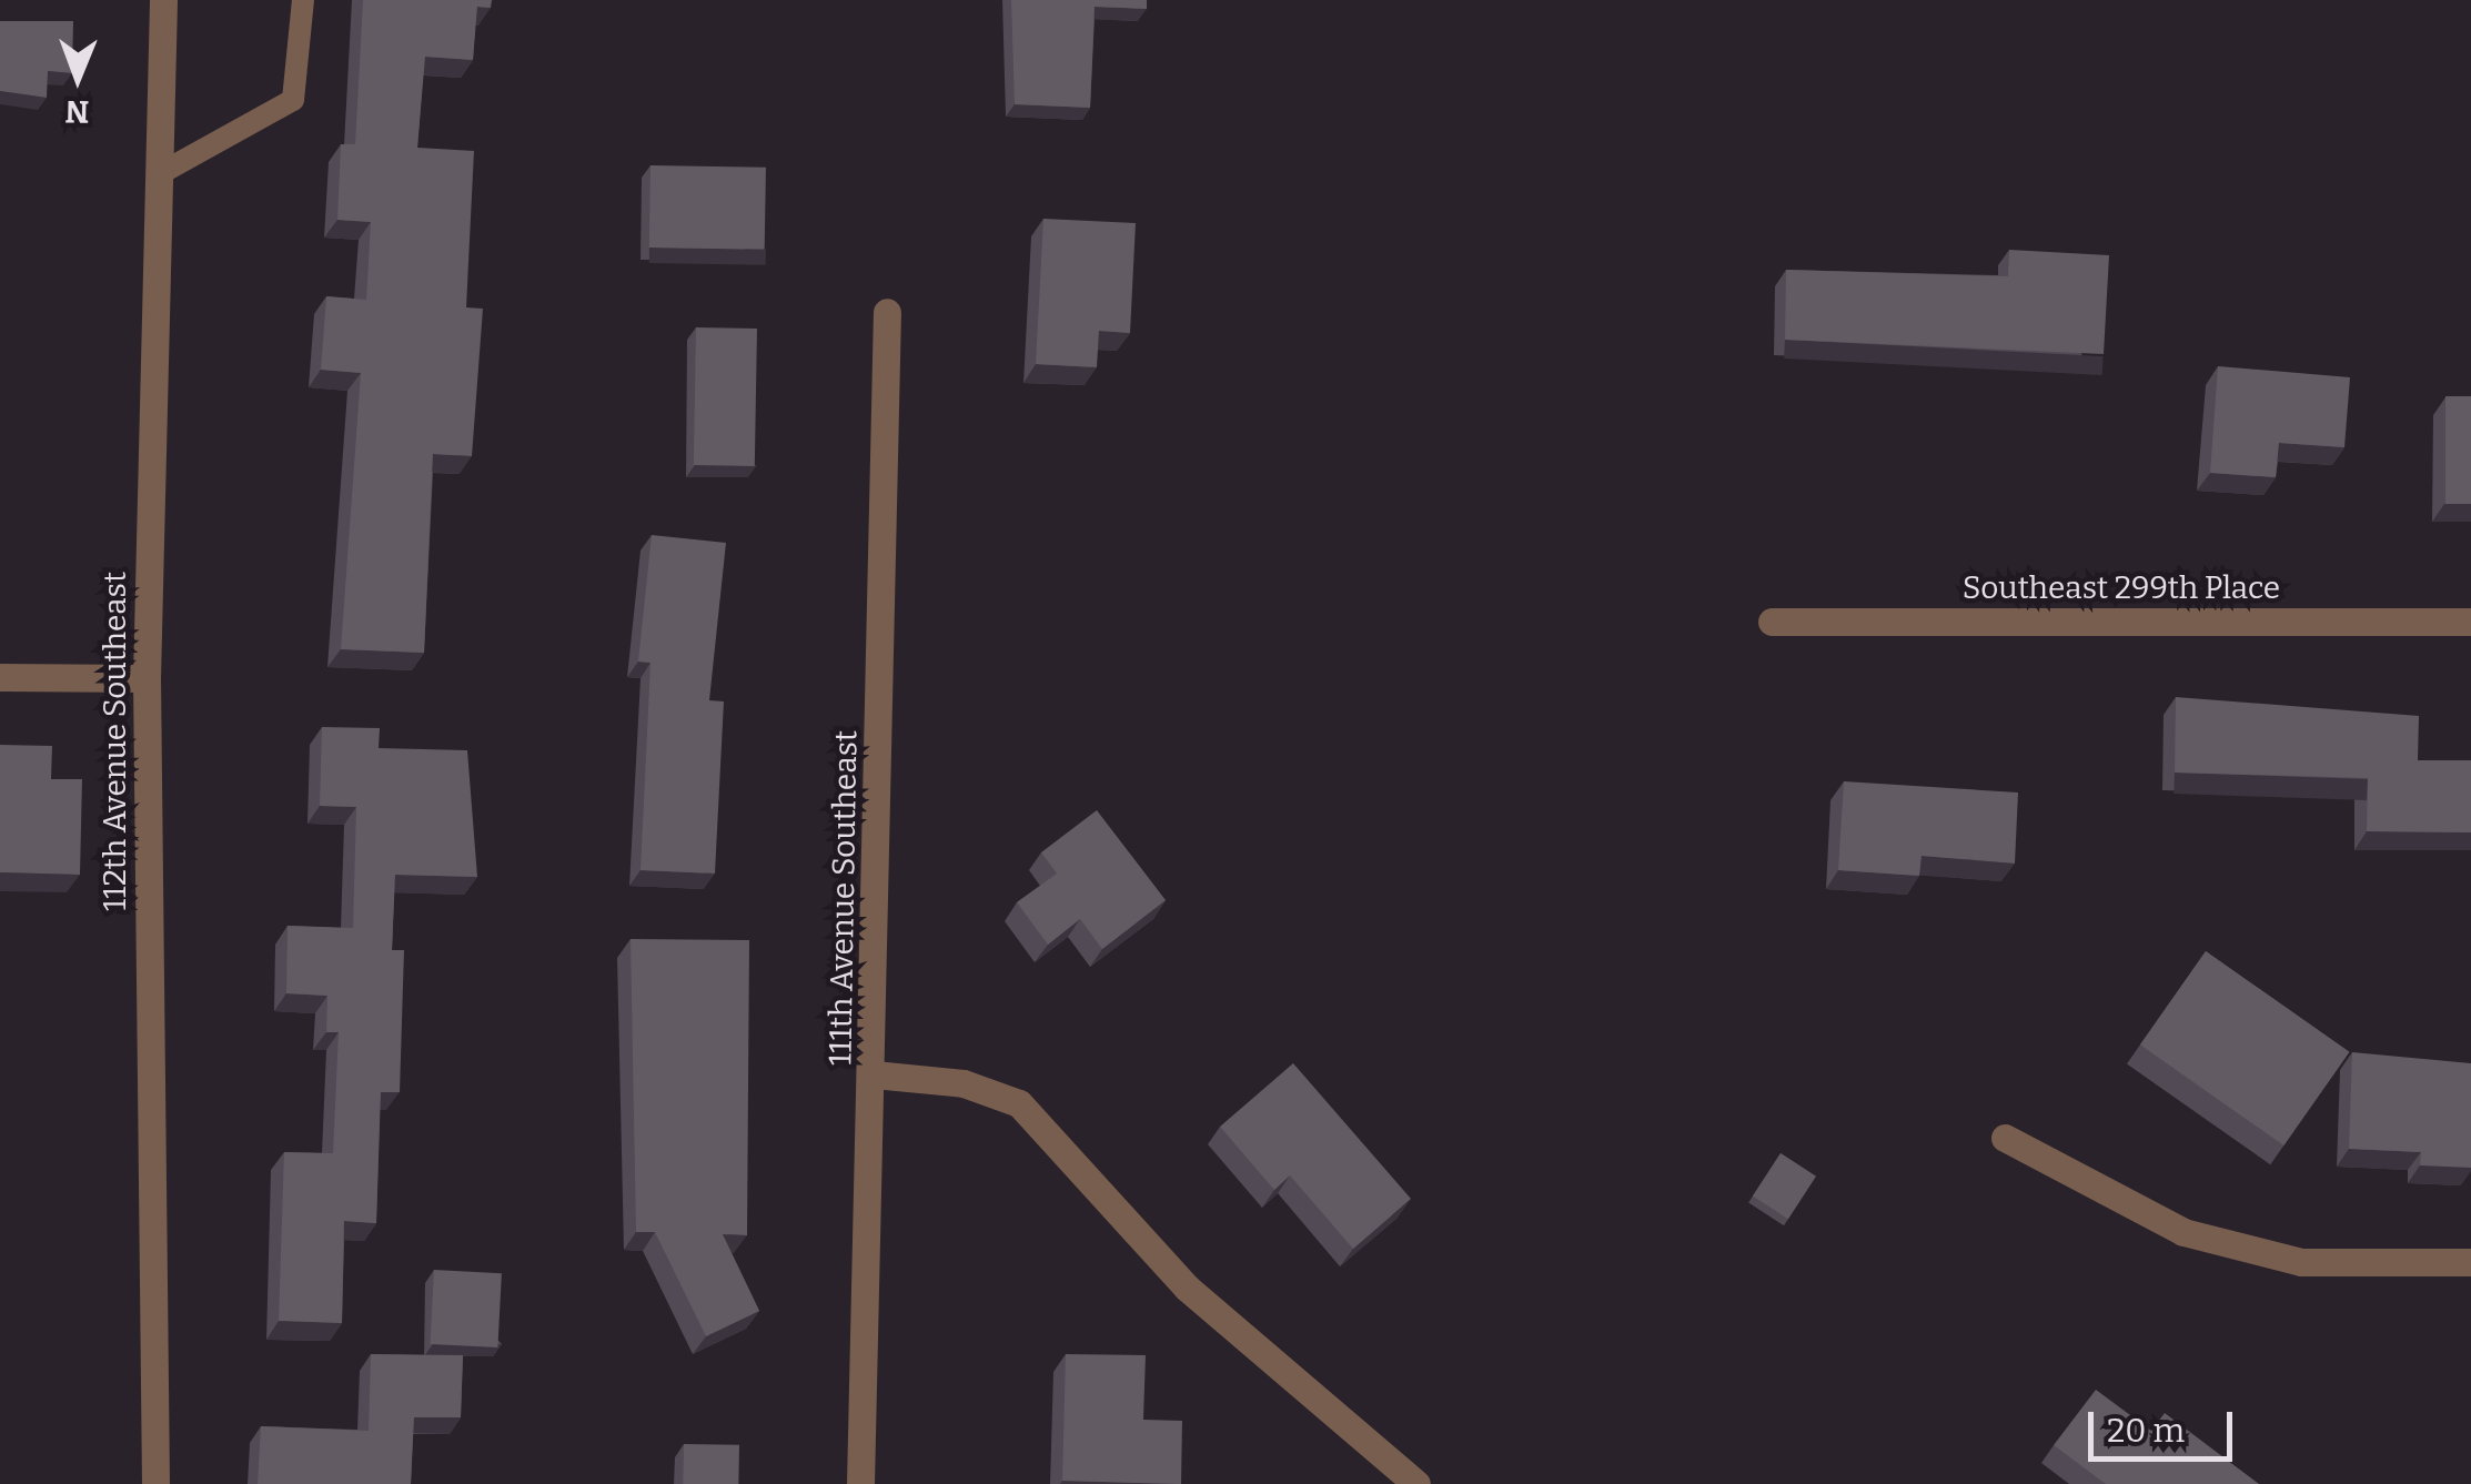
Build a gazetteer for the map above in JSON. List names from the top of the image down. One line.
{"streets":{"street":["Southeast 299th Place","112th Avenue Southeast","111th Avenue Southeast"]},"scale_bar":"20 m","north":"bottom"}
